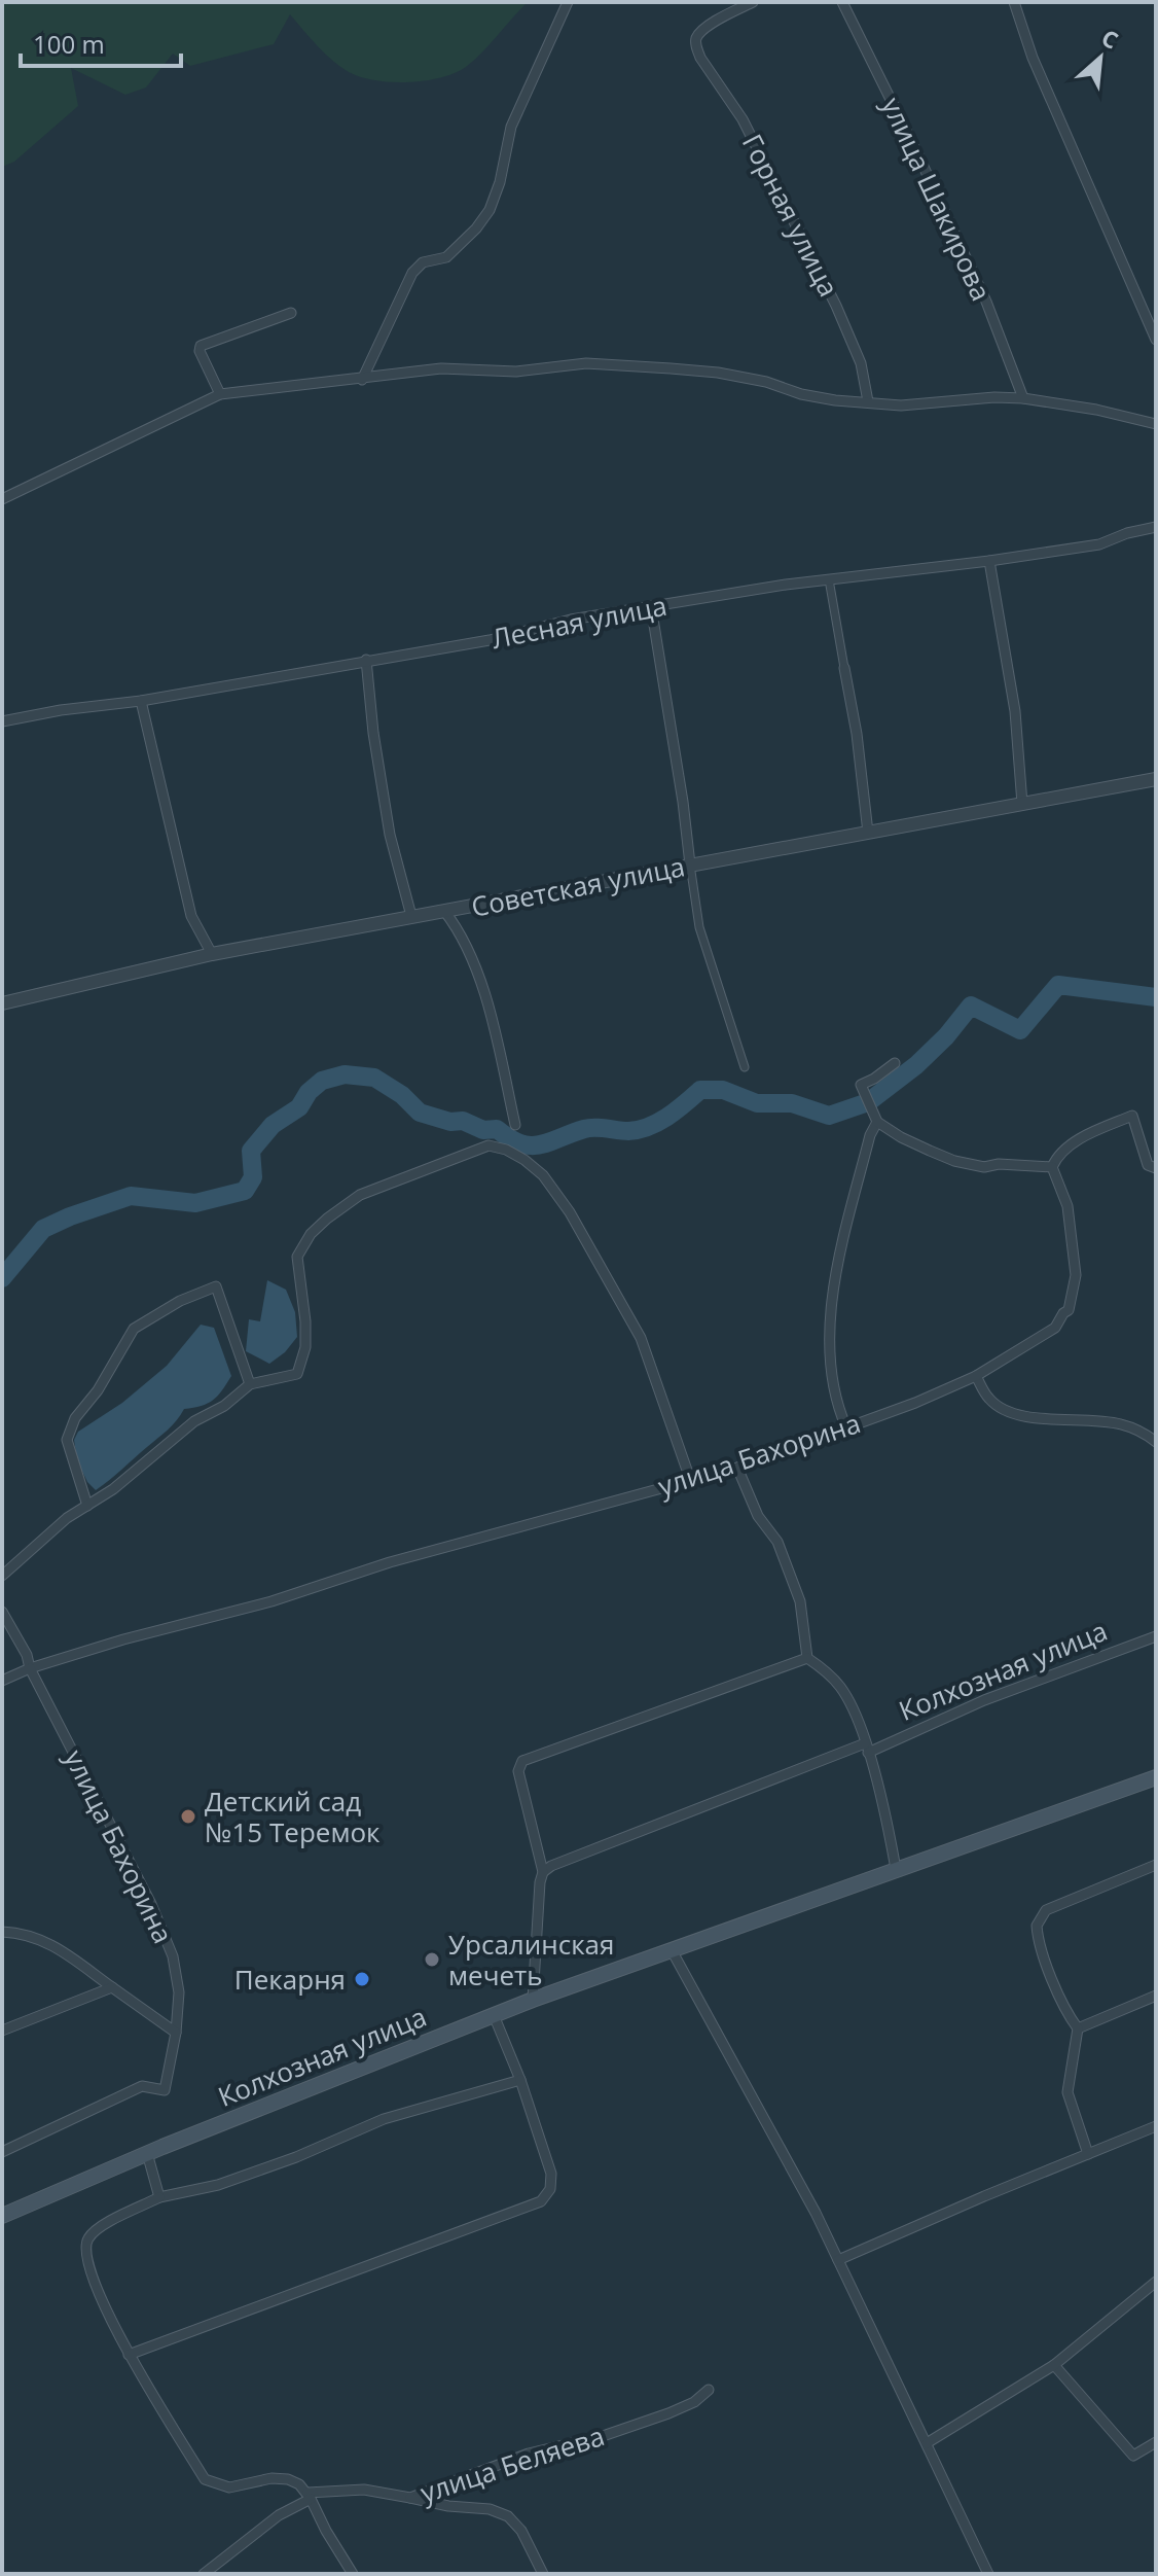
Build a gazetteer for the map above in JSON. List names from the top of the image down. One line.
{"streets":{"main road":["Колхозная улица"],"street":["улица Шакирова","Горная улица","Лесная улица","Советская улица","улица Бахорина","улица Беляева"]},"places":["Детский сад №15 Теремок","Урсалинская мечеть","Пекарня"],"scale_bar":"100 m","north":"top right"}
